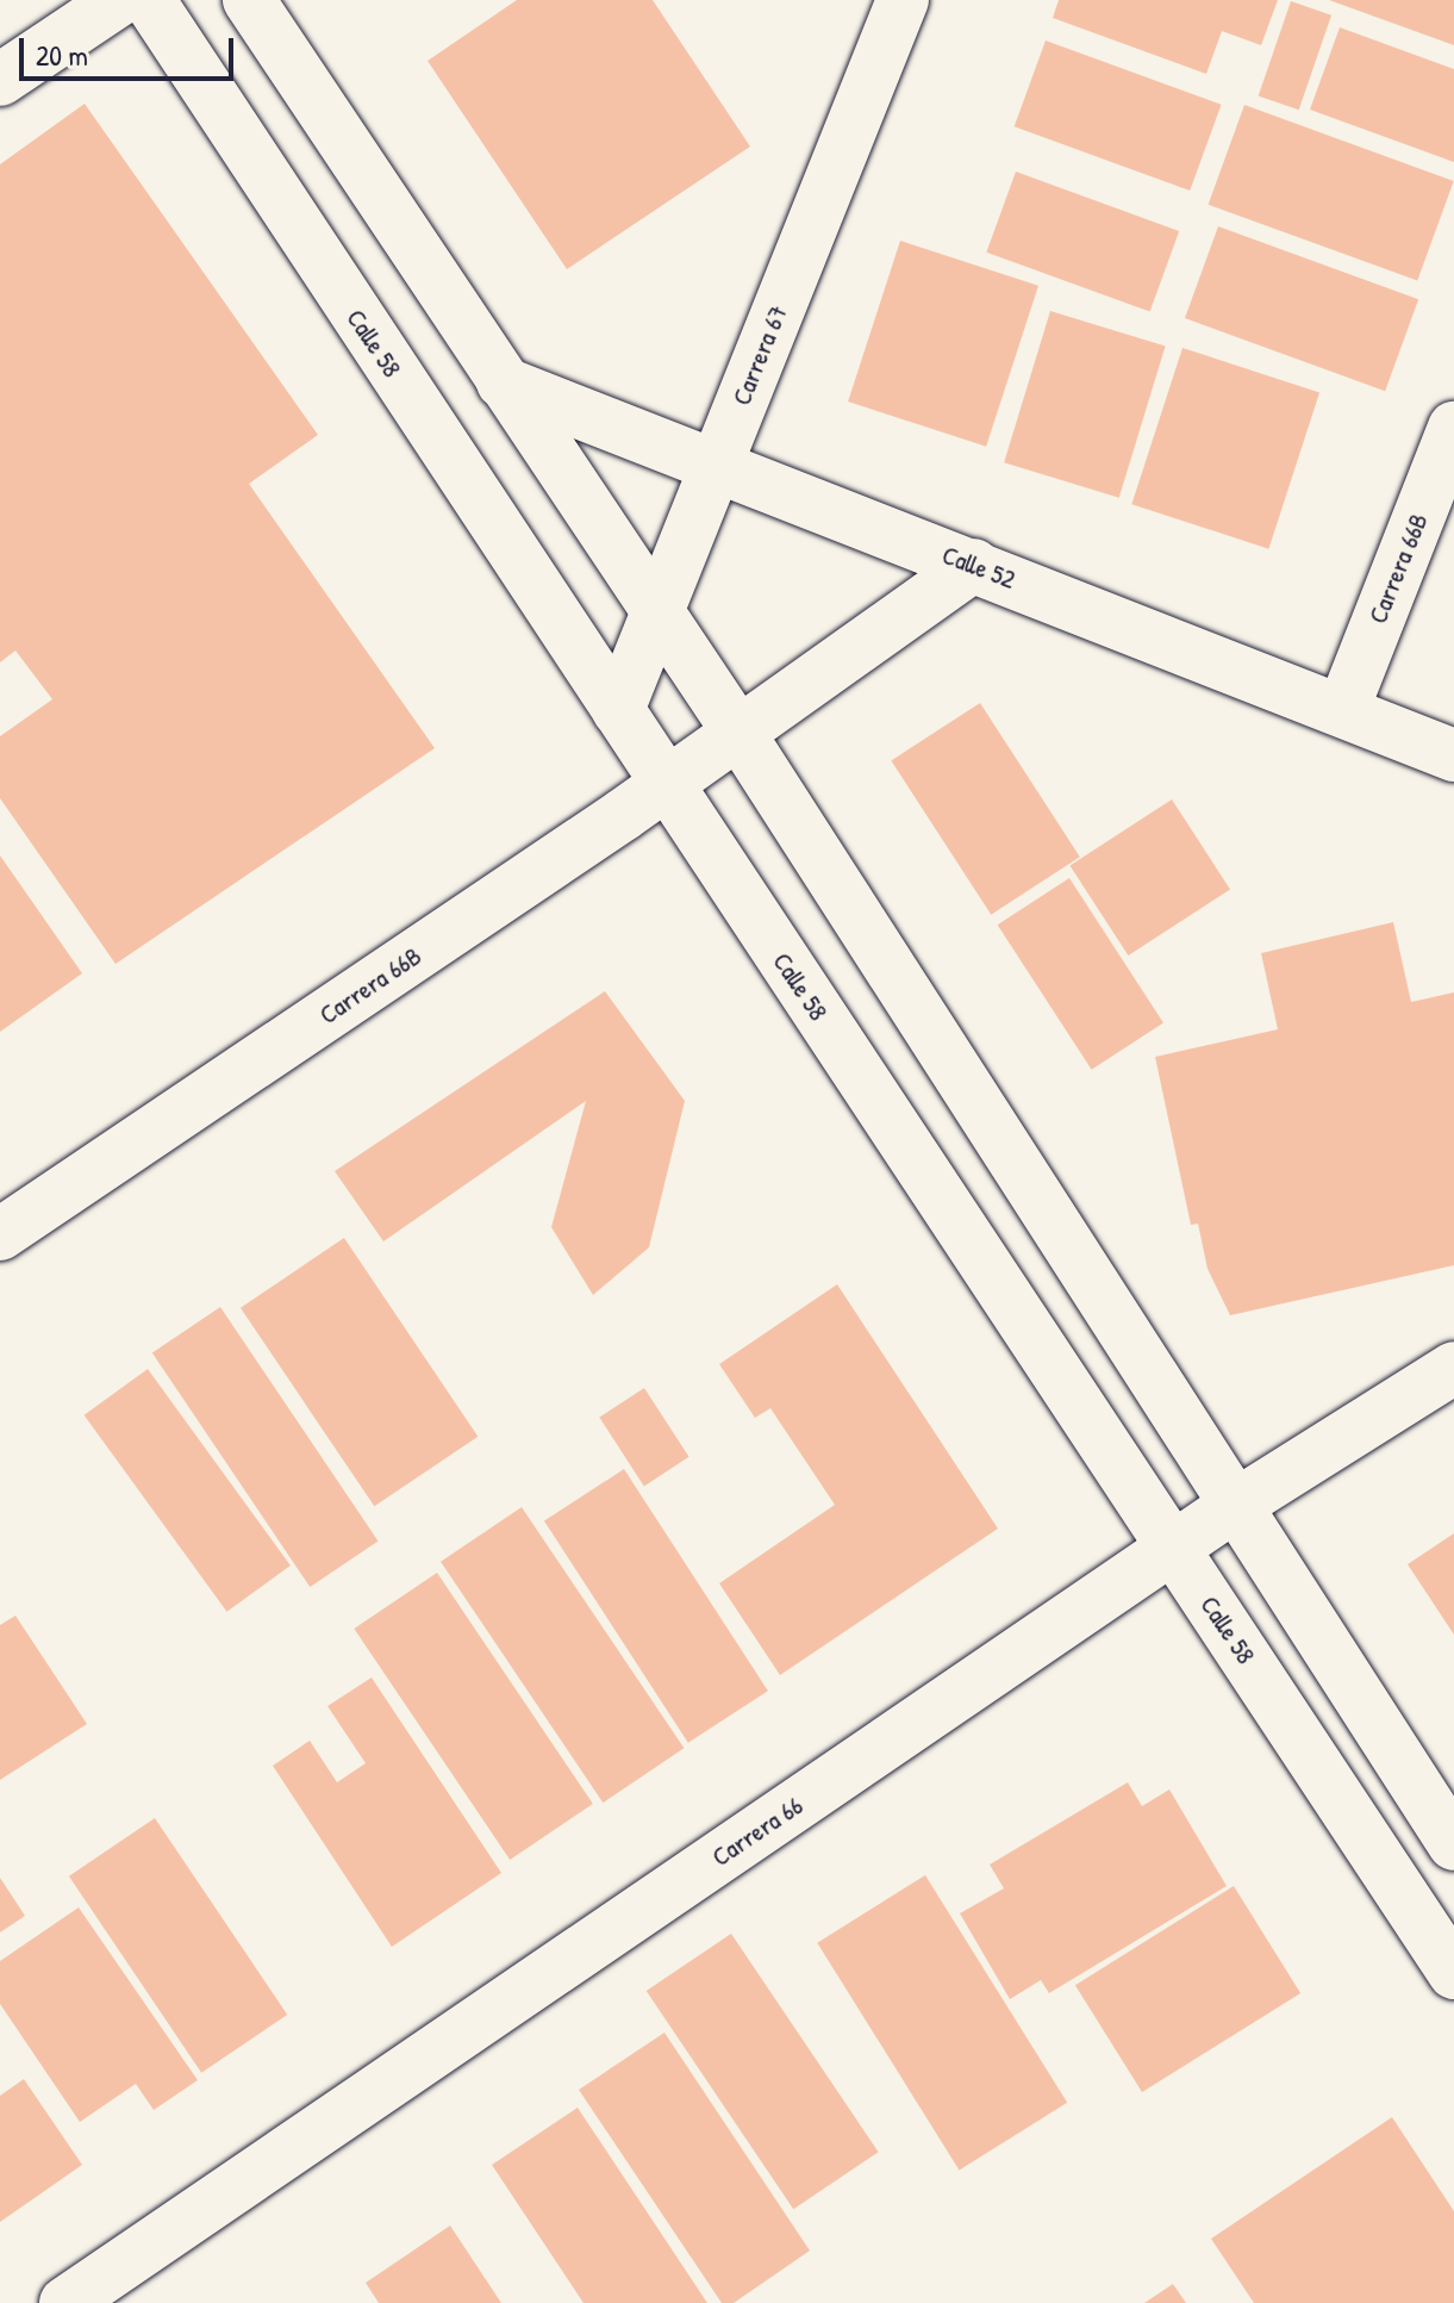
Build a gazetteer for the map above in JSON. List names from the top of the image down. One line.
{"streets":{"street":["Calle 58","Carrera 67","Calle 52","Carrera 66B","Carrera 66"]},"crossings":[["Calle 58","Carrera 67"],["Calle 58","Carrera 66B"],["Calle 58","Carrera 66"],["Carrera 67","Calle 52"],["Calle 52","Carrera 66B"]],"scale_bar":"20 m"}
